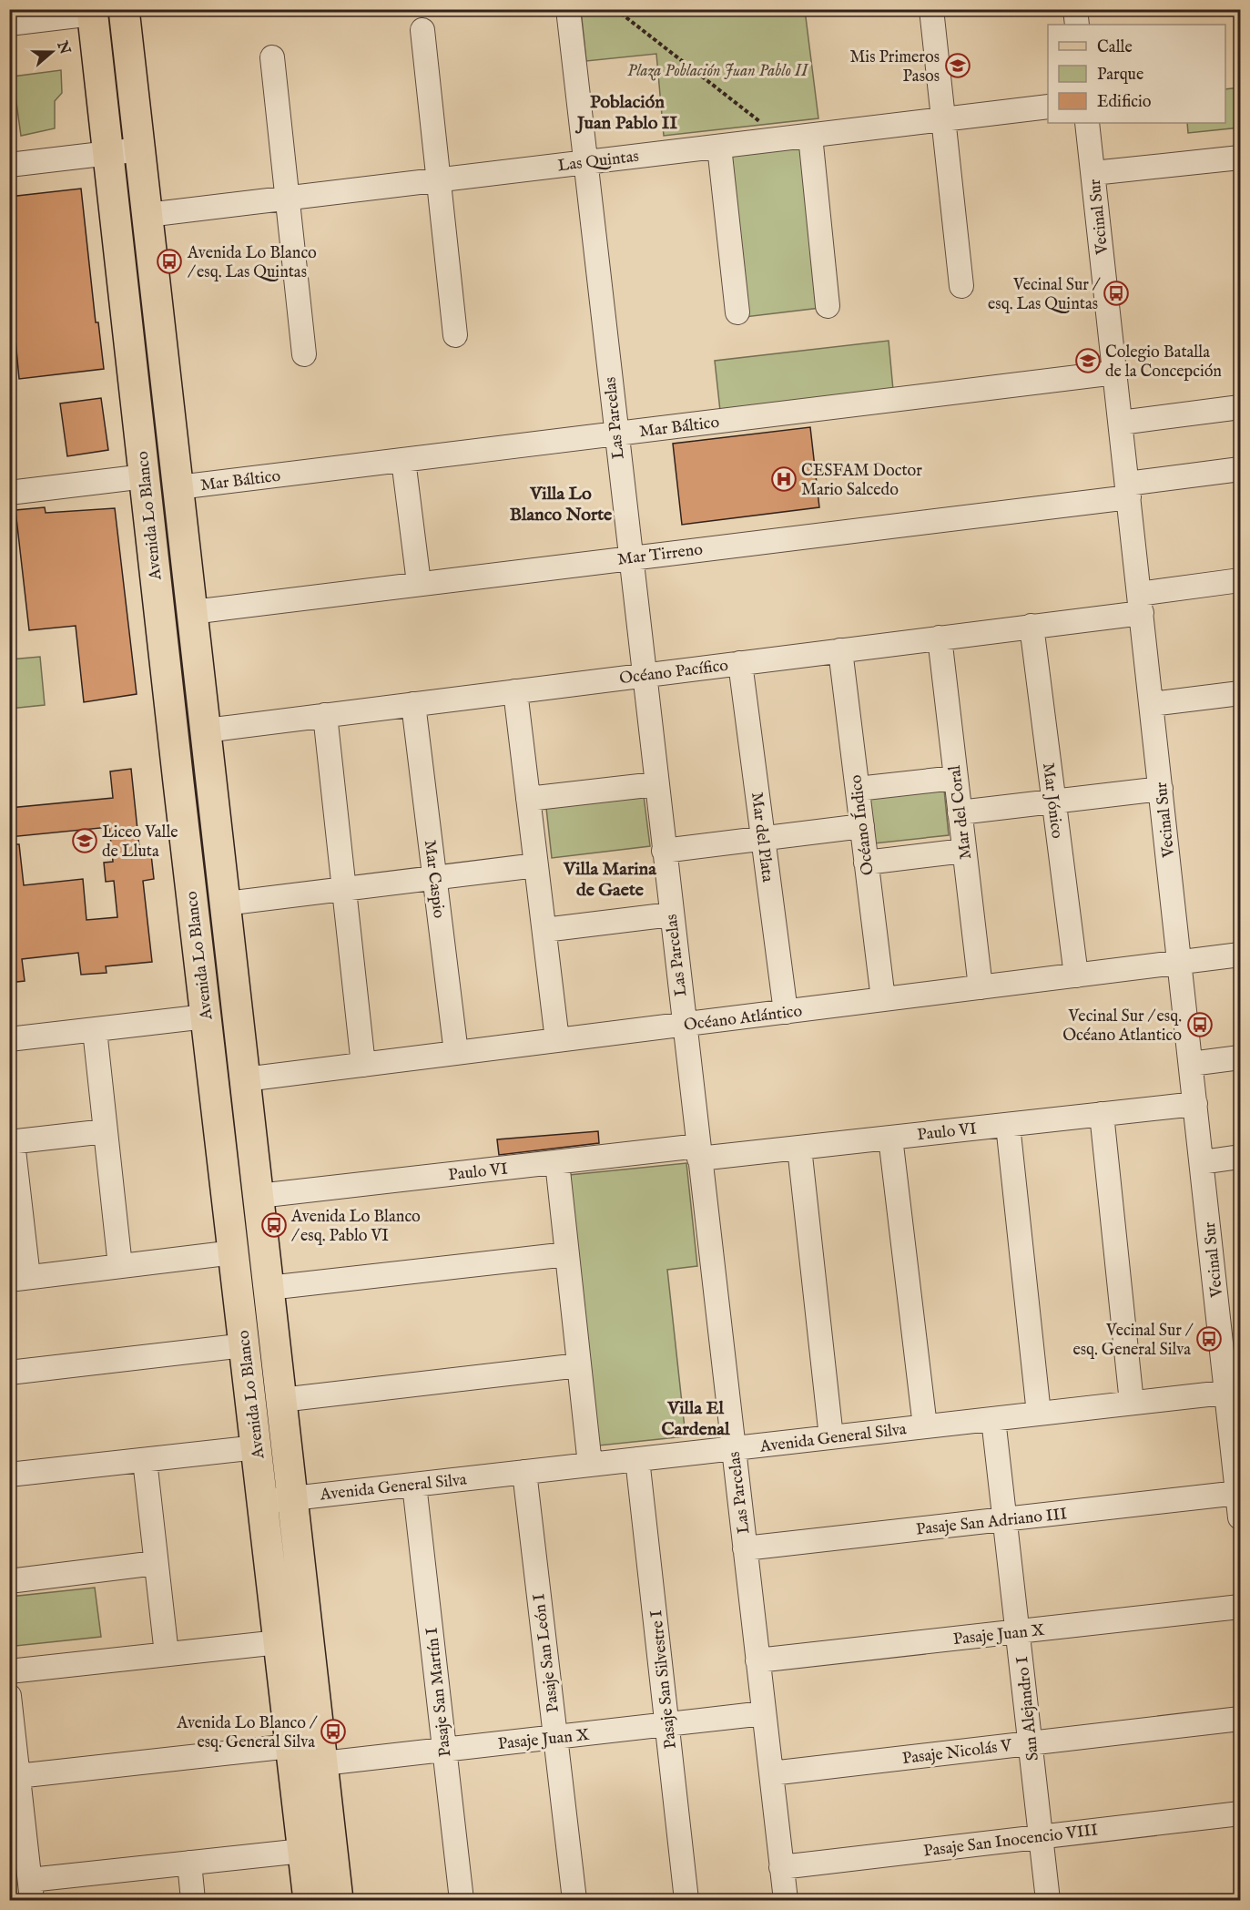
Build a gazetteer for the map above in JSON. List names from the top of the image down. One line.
{"streets":{"main road":["Avenida Lo Blanco"],"street":["Las Quintas","Vecinal Sur","Las Parcelas","Mar Báltico","Mar Tirreno","Océano Pacífico","Mar Jónico","Mar del Coral","Océano Índico","Mar del Plata","Mar Caspio","Océano Atlántico","Paulo VI","Avenida General Silva","Pasaje San Adriano III","Pasaje Juan X","Pasaje San León I","Pasaje San Silvestre I","Pasaje San Martín I","San Alejandro I","Pasaje Nicolás V","Pasaje San Inocencio VIII"]},"crossings":[["Las Quintas","Las Parcelas"],["Las Quintas","Avenida Lo Blanco"],["Vecinal Sur","Mar Báltico"],["Vecinal Sur","Mar Tirreno"],["Vecinal Sur","Océano Pacífico"],["Vecinal Sur","Océano Atlántico"],["Vecinal Sur","Paulo VI"],["Vecinal Sur","Avenida General Silva"],["Vecinal Sur","Pasaje San Adriano III"],["Las Parcelas","Mar Báltico"],["Las Parcelas","Mar Tirreno"],["Las Parcelas","Océano Pacífico"],["Las Parcelas","Océano Atlántico"],["Las Parcelas","Paulo VI"],["Las Parcelas","Avenida General Silva"],["Las Parcelas","Pasaje San Adriano III"],["Las Parcelas","Pasaje Juan X"],["Las Parcelas","Pasaje Nicolás V"],["Las Parcelas","Pasaje San Inocencio VIII"],["Mar Báltico","Avenida Lo Blanco"],["Avenida Lo Blanco","Mar Tirreno"],["Avenida Lo Blanco","Océano Pacífico"],["Avenida Lo Blanco","Océano Atlántico"],["Avenida Lo Blanco","Paulo VI"],["Avenida Lo Blanco","Avenida General Silva"],["Avenida Lo Blanco","Pasaje Juan X"],["Océano Pacífico","Mar Jónico"],["Océano Pacífico","Mar del Coral"],["Océano Pacífico","Océano Índico"],["Océano Pacífico","Mar del Plata"],["Océano Pacífico","Mar Caspio"],["Mar Jónico","Océano Atlántico"],["Mar del Coral","Océano Atlántico"],["Océano Índico","Océano Atlántico"],["Mar del Plata","Océano Atlántico"],["Mar Caspio","Océano Atlántico"],["Avenida General Silva","Pasaje San León I"],["Avenida General Silva","Pasaje San Silvestre I"],["Avenida General Silva","Pasaje San Martín I"],["Avenida General Silva","San Alejandro I"],["Pasaje San Adriano III","San Alejandro I"],["Pasaje Juan X","Pasaje San León I"],["Pasaje Juan X","Pasaje San Silvestre I"],["Pasaje Juan X","Pasaje San Martín I"],["Pasaje Juan X","San Alejandro I"],["San Alejandro I","Pasaje Nicolás V"],["San Alejandro I","Pasaje San Inocencio VIII"]],"districts":["Población Juan Pablo II","Villa Lo Blanco Norte","Villa Marina de Gaete","Villa El Cardenal"],"parks":["Plaza Población Juan Pablo II"],"places":{"school or university":["Mis Primeros Pasos","Colegio Batalla de la Concepción","Liceo Valle de Lluta"],"bus stop":["Avenida Lo Blanco / esq. Las Quintas","Vecinal Sur / esq. Las Quintas","Vecinal Sur / esq. Océano Atlantico","Avenida Lo Blanco / esq. Pablo VI","Vecinal Sur / esq. General Silva","Avenida Lo Blanco / esq. General Silva"],"hospital":["CESFAM Doctor Mario Salcedo"]},"legend":["Calle","Parque","Edificio"],"north":"right"}
